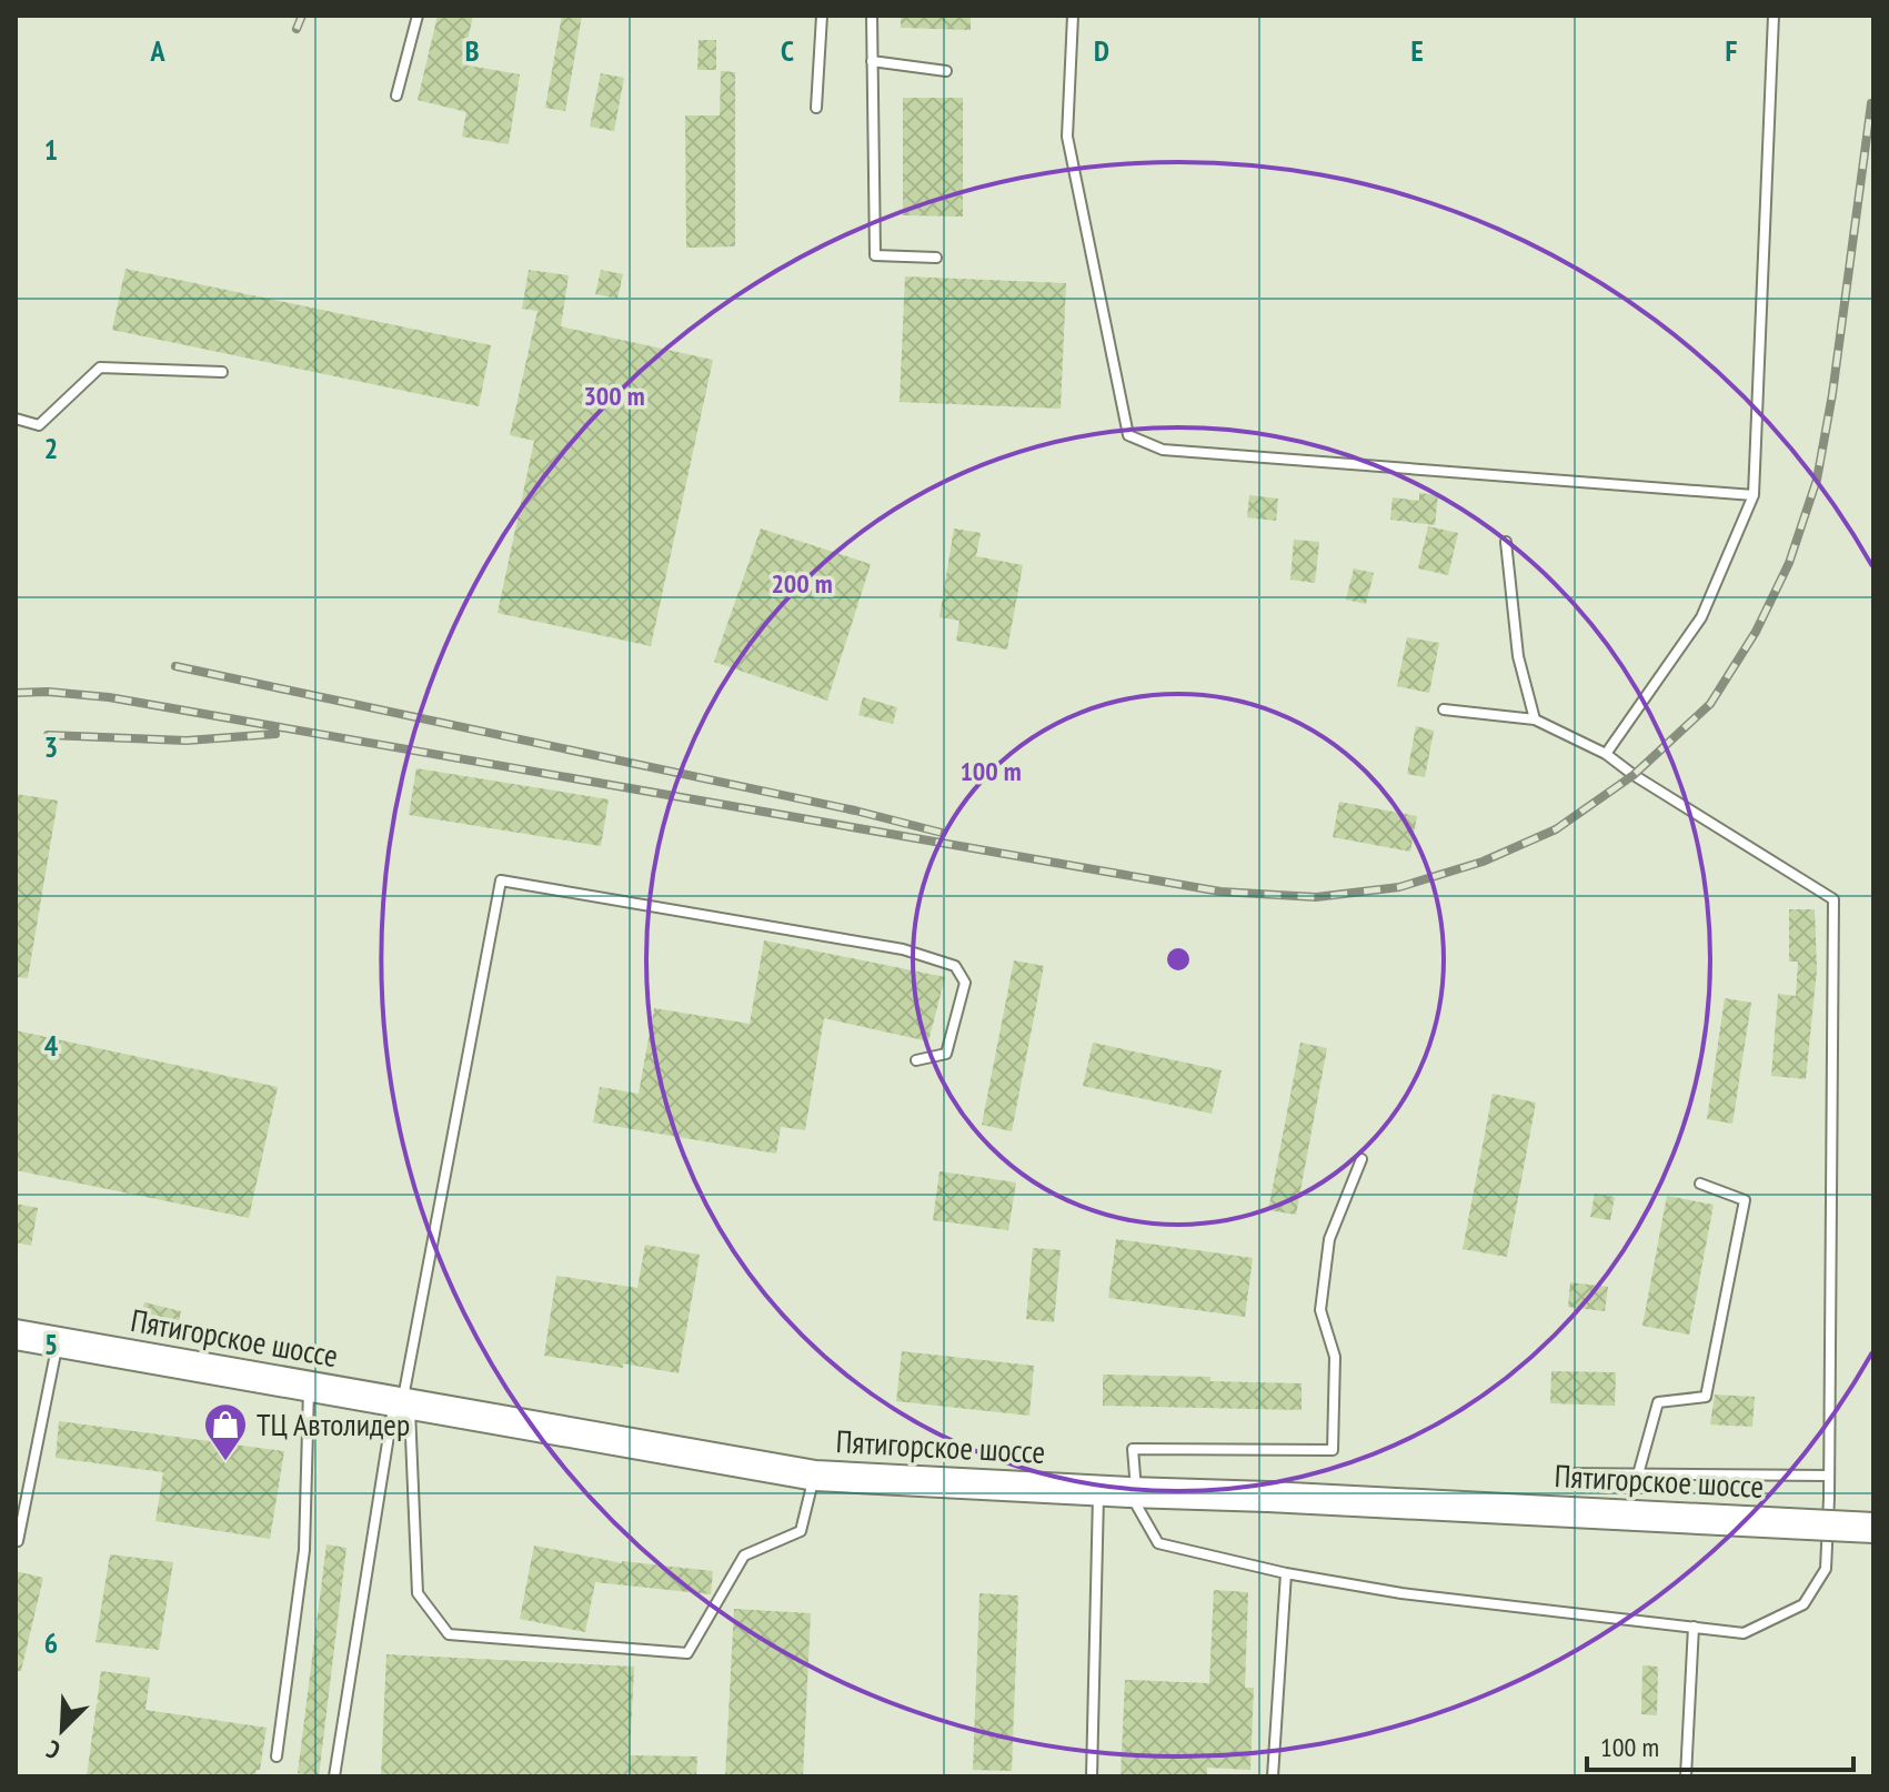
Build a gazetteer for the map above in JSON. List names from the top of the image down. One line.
{"streets":{"main road":["Пятигорское шоссе"]},"places":{"shop":["ТЦ Автолидер"]},"scale_bar":"100 m","north":"bottom left","grid":{"columns":["A","B","C","D","E","F"],"rows":["1","2","3","4","5","6"]},"rings":["300 m","200 m","100 m"]}
